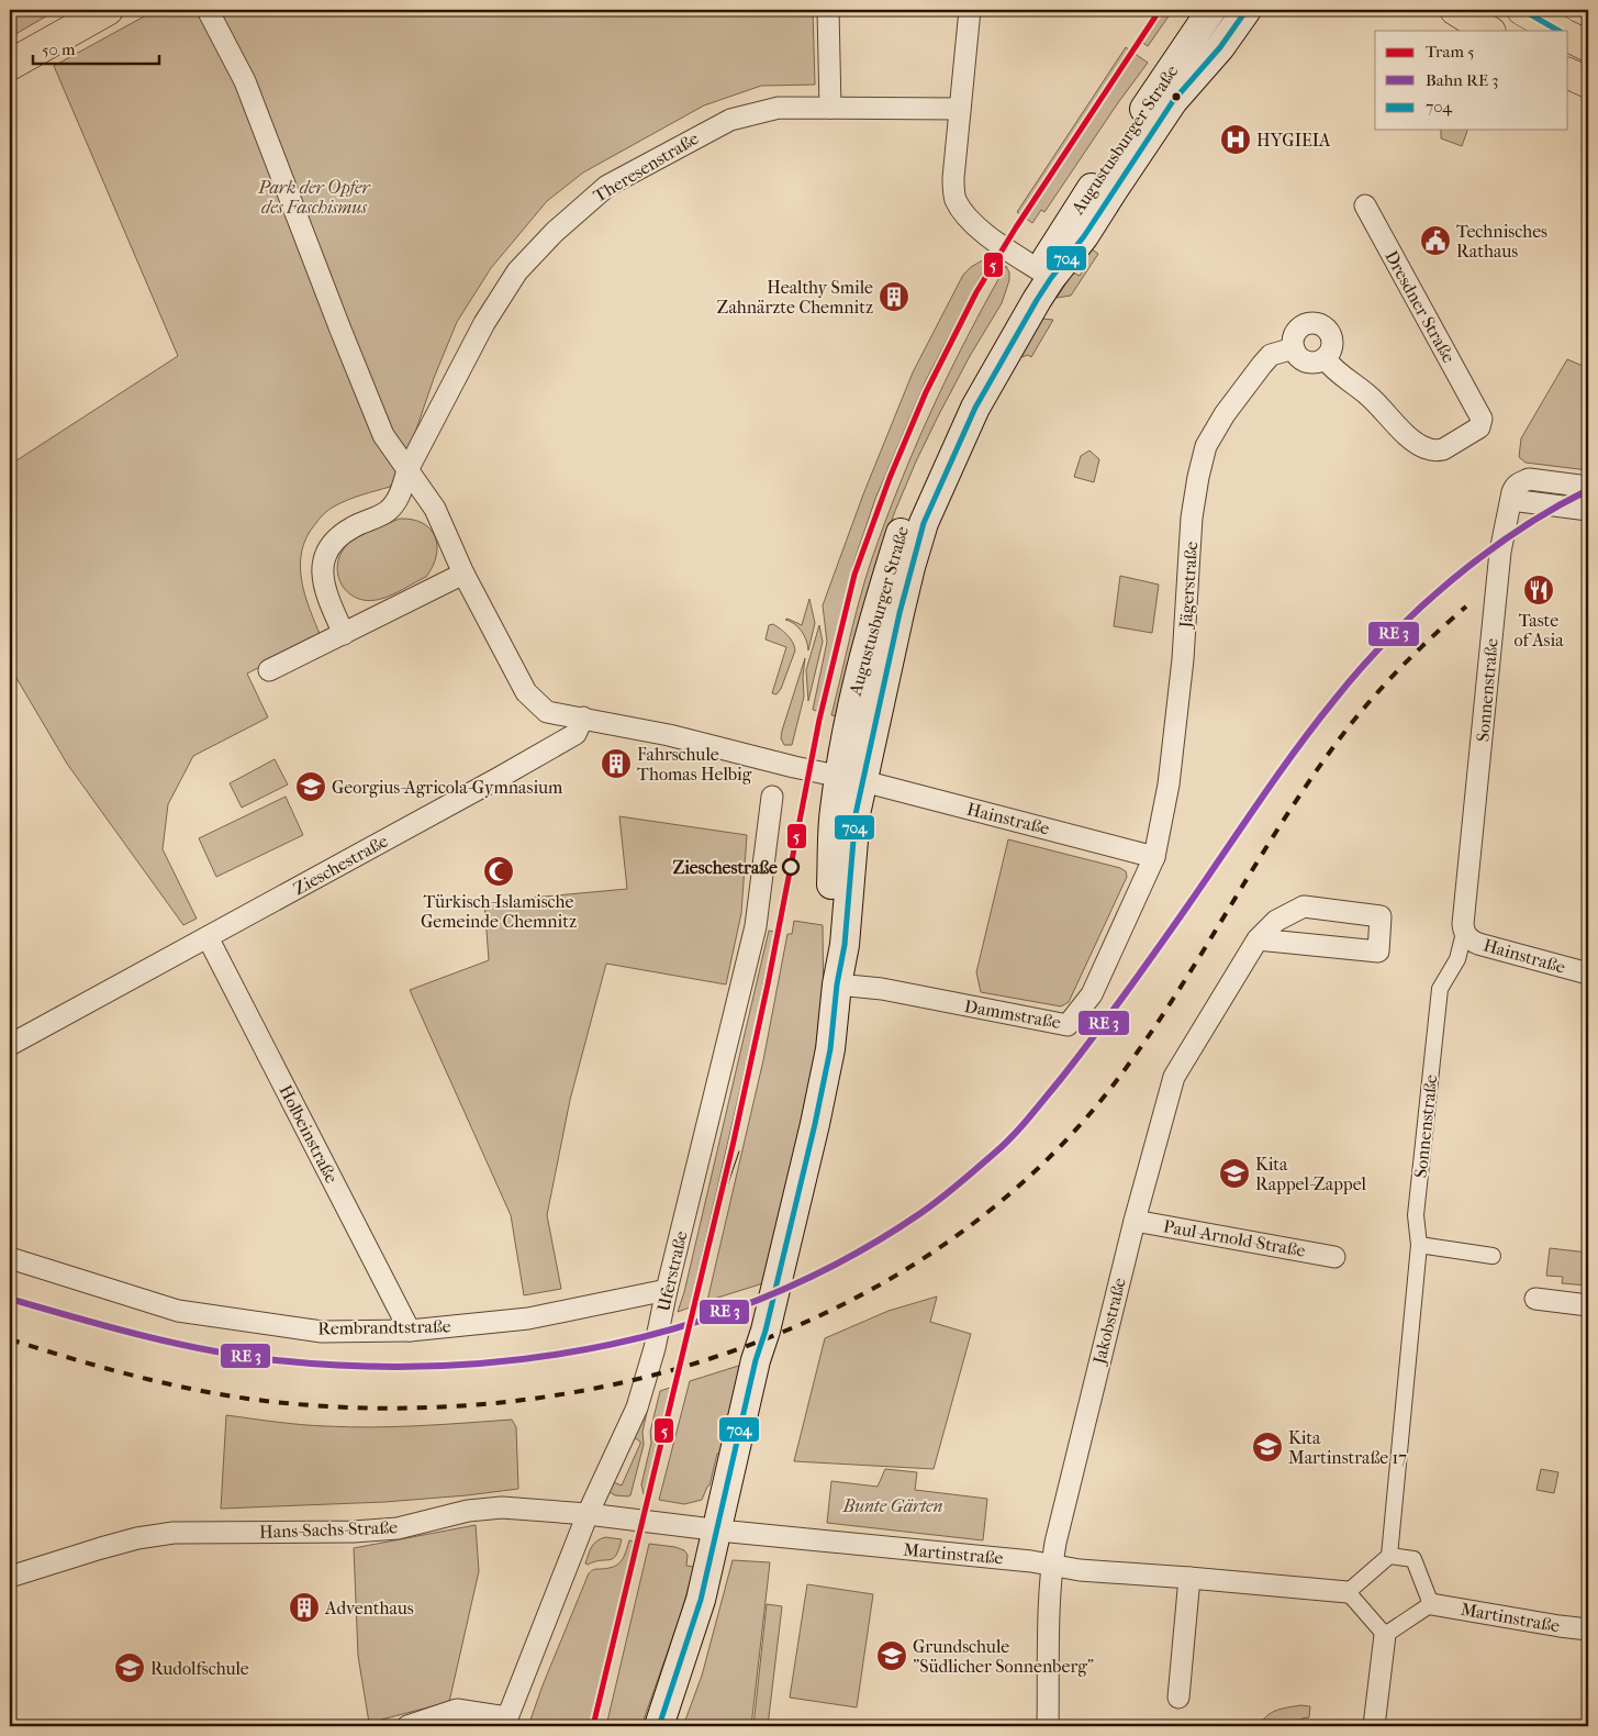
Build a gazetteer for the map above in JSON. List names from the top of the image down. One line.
{"streets":{"main road":["Augustusburger Straße"],"street":["Theresenstraße","Dresdner Straße","Jägerstraße","Sonnenstraße","Hainstraße","Zieschestraße","Dammstraße","Holbeinstraße","Paul-Arnold-Straße","Uferstraße","Jakobstraße","Rembrandtstraße","Hans-Sachs-Straße","Martinstraße"]},"crossings":[["Augustusburger Straße","Hainstraße"],["Augustusburger Straße","Dammstraße"],["Augustusburger Straße","Hans-Sachs-Straße"],["Augustusburger Straße","Martinstraße"],["Dresdner Straße","Jägerstraße"],["Jägerstraße","Hainstraße"],["Jägerstraße","Dammstraße"],["Sonnenstraße","Hainstraße"],["Hainstraße","Dammstraße"],["Zieschestraße","Holbeinstraße"],["Holbeinstraße","Rembrandtstraße"],["Paul-Arnold-Straße","Jakobstraße"],["Uferstraße","Rembrandtstraße"],["Uferstraße","Hans-Sachs-Straße"],["Jakobstraße","Martinstraße"],["Hans-Sachs-Straße","Martinstraße"]],"parks":["Park der Opfer des Faschismus","Bunte Gärten"],"places":{"hospital":["HYGIEIA"],"public building":["Technisches Rathaus"],"building":["Healthy Smile Zahnärzte Chemnitz","Fahrschule Thomas Helbig","Adventhaus"],"restaurant":["Taste of Asia"],"school or university":["Georgius-Agricola-Gymnasium","Kita Rappel-Zappel","Kita Martinstraße 17","Grundschule \"Südlicher Sonnenberg\"","Rudolfschule"],"other":["Zieschestraße"],"mosque":["Türkisch-Islamische Gemeinde Chemnitz"]},"lines":["tram line 5","transit line 704"],"legend":["Tram 5","Bahn RE 3","704"],"scale_bar":"50 m"}
